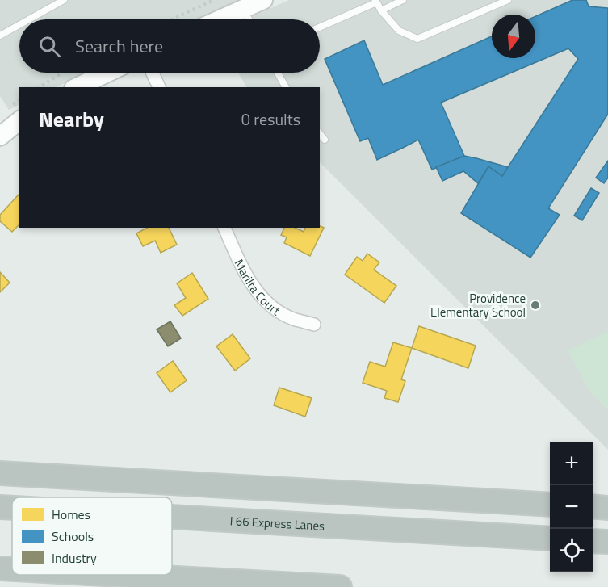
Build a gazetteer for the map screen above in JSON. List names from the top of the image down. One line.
{"streets":{"highway":["I 66 Express Lanes"],"street":["Marilta Court"]},"places":["Providence Elementary School"],"legend":["Homes","Schools","Industry"],"north":"bottom","page":{"search":"Search here","heading":["Nearby","0 results"],"map_buttons":["+","−"]}}
